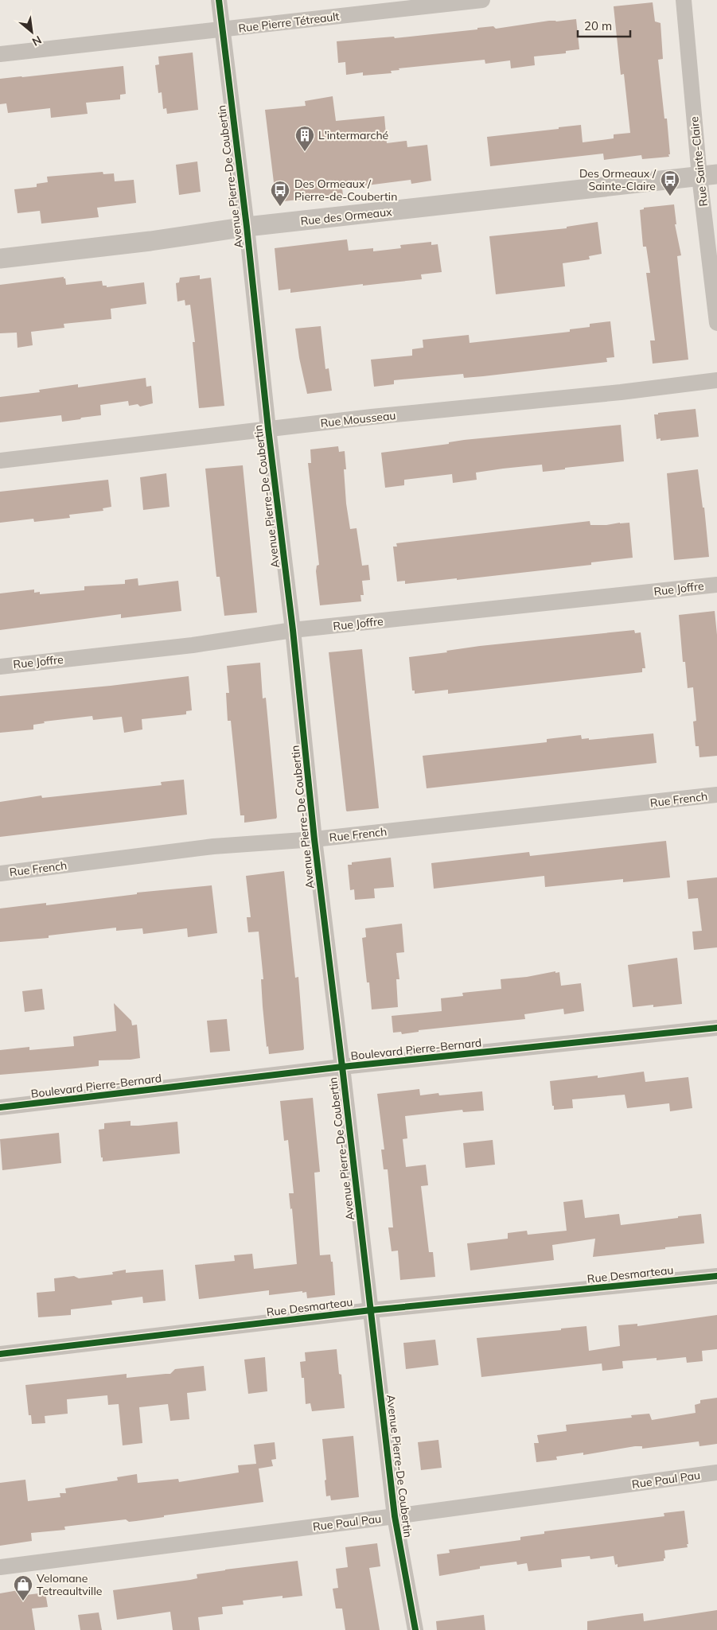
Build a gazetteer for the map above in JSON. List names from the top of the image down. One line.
{"streets":{"street":["Rue Pierre Tétreault","Rue Sainte-Claire","Avenue Pierre-De Coubertin","Rue des Ormeaux","Rue Mousseau","Rue Joffre","Rue French","Boulevard Pierre-Bernard","Rue Desmarteau","Rue Paul Pau"]},"crossings":[["Rue Pierre Tétreault","Avenue Pierre-De Coubertin"],["Rue Sainte-Claire","Rue des Ormeaux"],["Avenue Pierre-De Coubertin","Rue des Ormeaux"],["Avenue Pierre-De Coubertin","Rue Mousseau"],["Avenue Pierre-De Coubertin","Rue Joffre"],["Avenue Pierre-De Coubertin","Rue French"],["Avenue Pierre-De Coubertin","Boulevard Pierre-Bernard"],["Avenue Pierre-De Coubertin","Rue Desmarteau"],["Avenue Pierre-De Coubertin","Rue Paul Pau"]],"places":{"building":["L'intermarché"],"bus stop":["Des Ormeaux / Sainte-Claire","Des Ormeaux / Pierre-de-Coubertin"],"shop":["Velomane Tetreaultville"]},"scale_bar":"20 m","north":"bottom right"}
